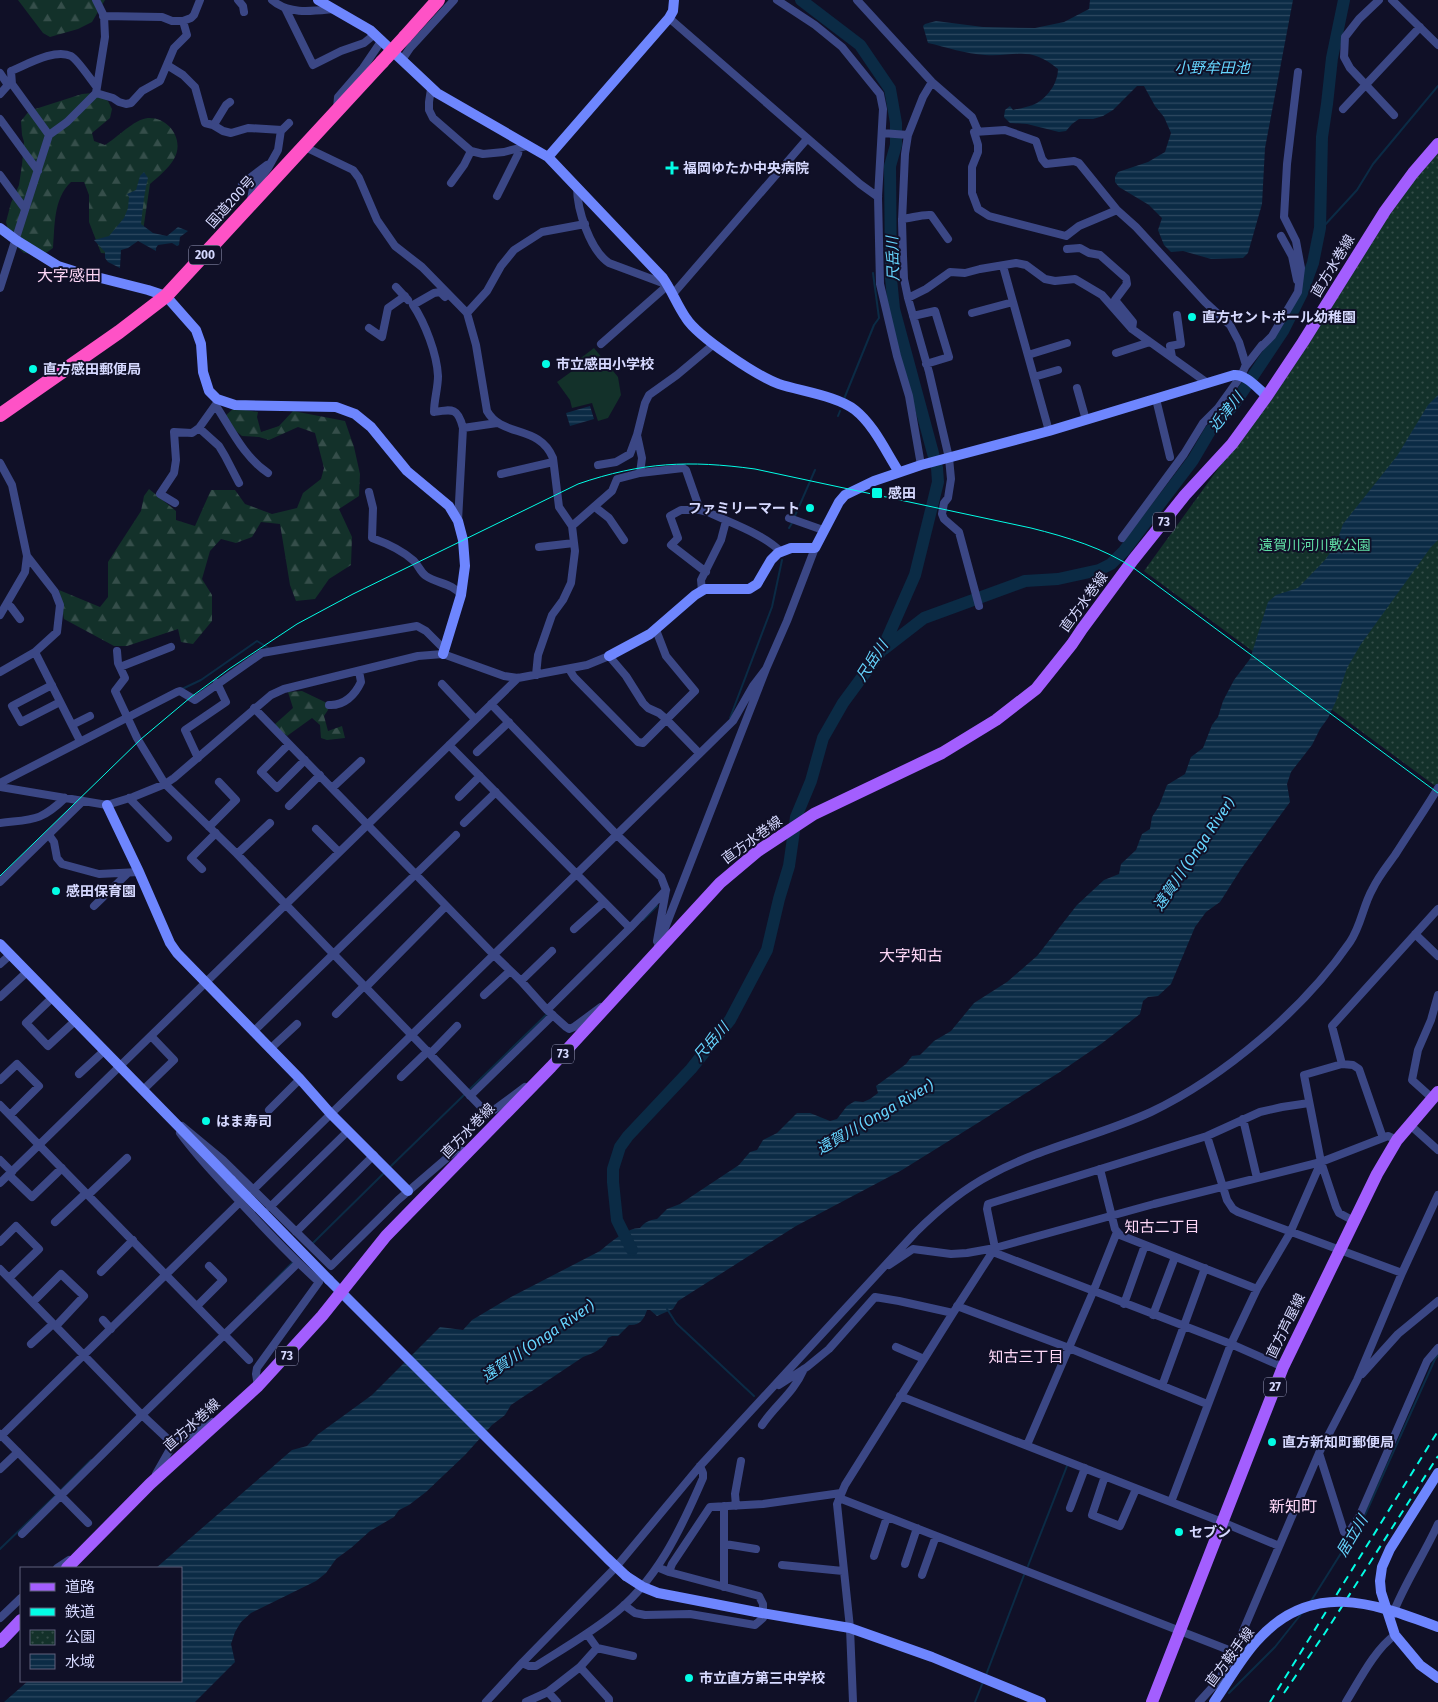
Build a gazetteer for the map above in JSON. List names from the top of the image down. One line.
{"streets":{"highway":["国道200号","200"],"main road":["直方水巻線","73","直方芦屋線","27"],"street":["直方鞍手線"]},"districts":["大字感田","大字知古","知古二丁目","知古三丁目","新知町"],"water":["小野牟田池","尺岳川","近津川","遠賀川 (Onga River)","居立川"],"parks":["遠賀川河川敷公園"],"places":{"health":["福岡ゆたか中央病院"],"other":["直方セントポール幼稚園","市立感田小学校","直方感田郵便局","ファミリーマート","感田保育園","はま寿司","直方新知町郵便局","セブン","市立直方第三中学校"],"transit":["感田"]},"legend":["道路","鉄道","公園","水域"]}
